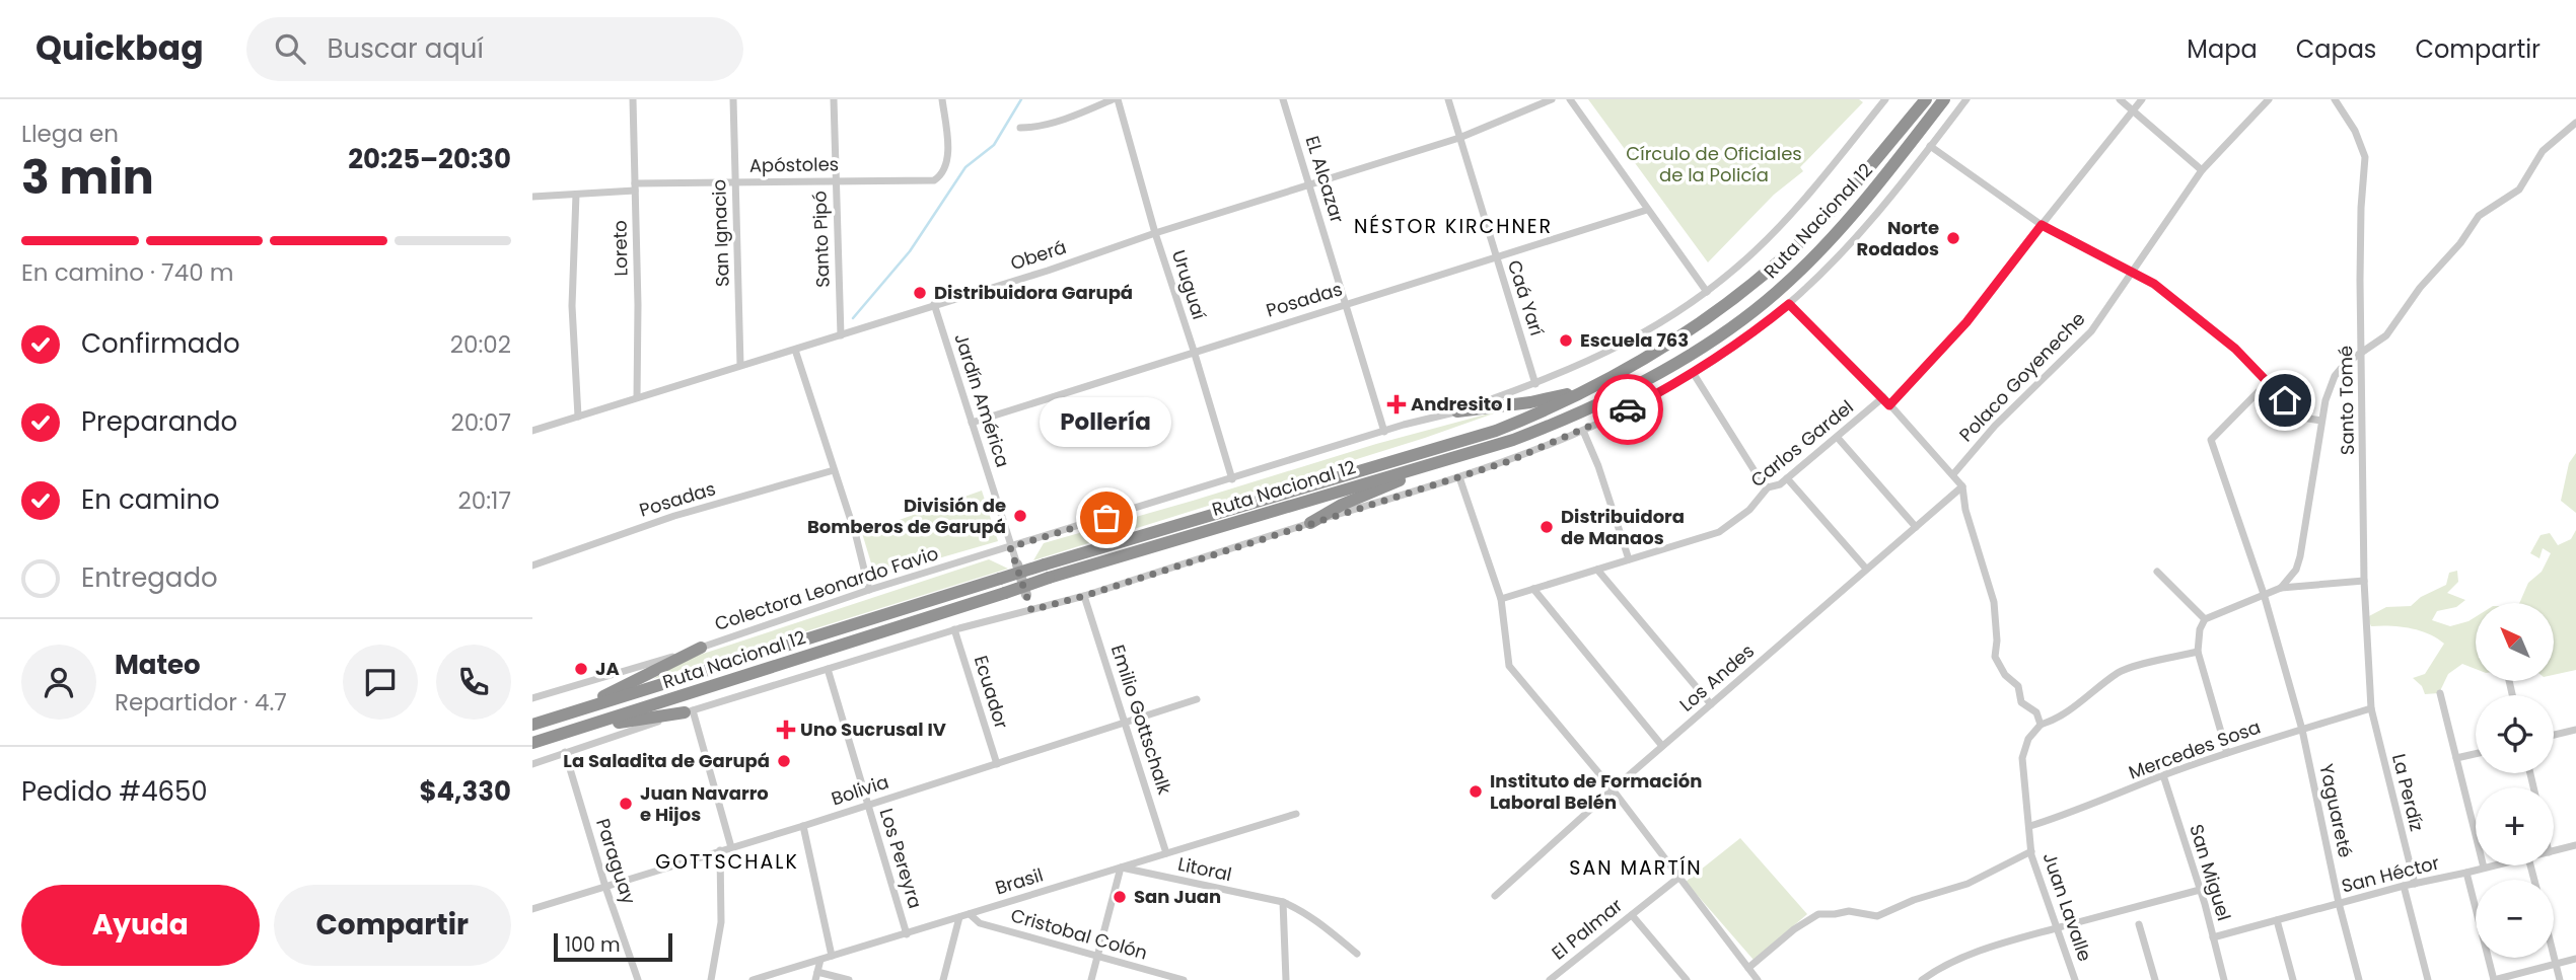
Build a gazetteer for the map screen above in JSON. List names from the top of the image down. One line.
{"streets":{"highway":["Ruta Nacional 12"],"street":["Apóstoles","EL Alcazar","San Ignacio","Santo Pipó","Loreto","Oberá","Uruguaí","Caá Yarí","Posadas","Polaco Goyeneche","Jardín América","Santo Tomé","Carlos Gardel","Colectora Leonardo Favio","Los Andes","Ecuador","Emilio Gottschalk","Mercedes Sosa","Bolivia","La Perdíz","Yaguareté","Los Pereyra","Paraguay","Litoral","San Miguel","San Héctor","Brasil","Juan Lavalle","El Palmar","Cristobal Colón"]},"crossings":[["Apóstoles","San Ignacio"],["Apóstoles","Santo Pipó"],["Apóstoles","Loreto"],["EL Alcazar","Oberá"],["EL Alcazar","Posadas"],["EL Alcazar","Colectora Leonardo Favio"],["San Ignacio","Oberá"],["Santo Pipó","Oberá"],["Loreto","Oberá"],["Oberá","Uruguaí"],["Oberá","Caá Yarí"],["Oberá","Jardín América"],["Uruguaí","Posadas"],["Uruguaí","Colectora Leonardo Favio"],["Caá Yarí","Posadas"],["Caá Yarí","Colectora Leonardo Favio"],["Posadas","Jardín América"],["Jardín América","Colectora Leonardo Favio"],["Santo Tomé","Mercedes Sosa"],["Santo Tomé","La Perdíz"],["Ecuador","Bolivia"],["Emilio Gottschalk","Bolivia"],["Emilio Gottschalk","Brasil"],["Mercedes Sosa","La Perdíz"],["Mercedes Sosa","Yaguareté"],["Mercedes Sosa","San Miguel"],["Mercedes Sosa","Juan Lavalle"],["Bolivia","Los Pereyra"],["Bolivia","Paraguay"],["La Perdíz","San Héctor"],["Yaguareté","San Héctor"],["Los Pereyra","Brasil"],["Litoral","Brasil"],["San Miguel","San Héctor"],["Brasil","Cristobal Colón"]],"districts":["NÉSTOR KIRCHNER","GOTTSCHALK","SAN MARTÍN"],"parks":["Círculo de Oficiales de la Policía"],"places":{"other":["Norte Rodados","Distribuidora Garupá","Escuela 763","División de Bomberos de Garupá","Pollería","Distribuidora de Manaos","JA","La Saladita de Garupá","Instituto de Formación Laboral Belén","Juan Navarro e Hijos","San Juan"],"health":["Andresito I","Uno Sucrusal IV"]},"scale_bar":"100 m","north":"top left","page":{"header":"Quickbag","search":"Buscar aquí","nav":["Mapa","Capas","Compartir"],"heading":["3 min","Llega en","20:25–20:30"],"panel":["Mateo","Repartidor · 4.7","Pedido #4650","$4,330"],"bar":"En camino · 740 m","list":[["Confirmado","20:02"],["Preparando","20:07"],["En camino","20:17"],"Entregado"],"bubble":"Pollería","map_buttons":["+","−"],"buttons":["Ayuda","Compartir"],"scale":"100 m"}}
